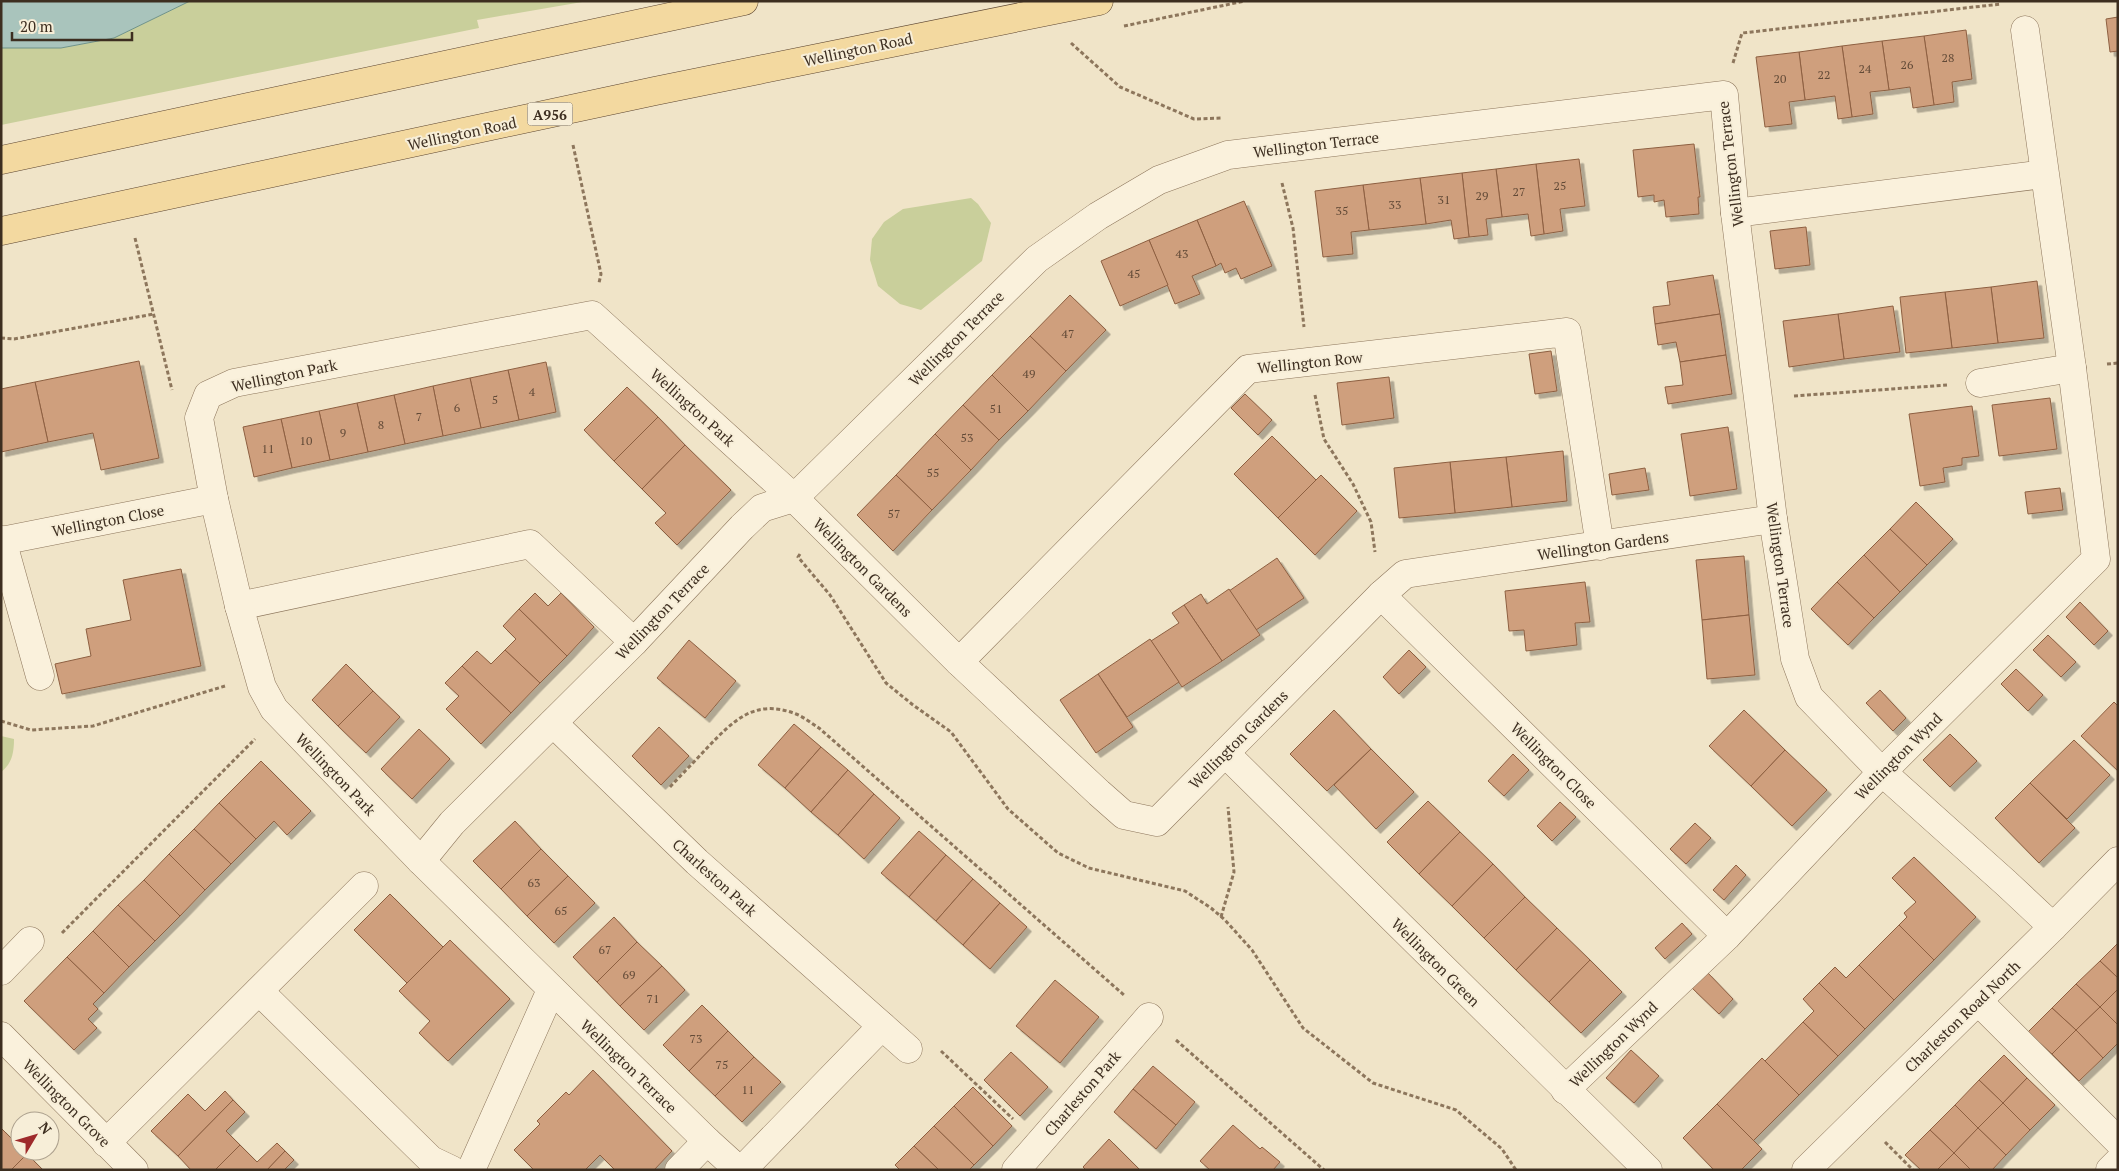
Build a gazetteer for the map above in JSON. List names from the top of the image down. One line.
{"streets":{"main road":["Wellington Road","A956"],"street":["Wellington Terrace","Wellington Row","Wellington Park","Wellington Close","Wellington Gardens","Wellington Wynd","Charleston Park","Wellington Green","Charleston Road North","Wellington Grove"]},"crossings":[["Wellington Terrace","Wellington Park"],["Wellington Terrace","Wellington Gardens"],["Wellington Terrace","Wellington Wynd"],["Wellington Terrace","Charleston Park"],["Wellington Terrace","Charleston Road North"],["Wellington Row","Wellington Gardens"],["Wellington Park","Wellington Close"],["Wellington Park","Wellington Gardens"],["Wellington Close","Wellington Gardens"],["Wellington Close","Wellington Wynd"],["Wellington Gardens","Wellington Green"],["Wellington Wynd","Wellington Green"]],"house_numbers":["28","26","24","22","20","25","27","29","31","33","35","43","45","47","49","4","5","6","51","7","8","9","53","10","11","55","57","63","65","67","69","71","73","75","11"],"scale_bar":"20 m","north":"top right"}
